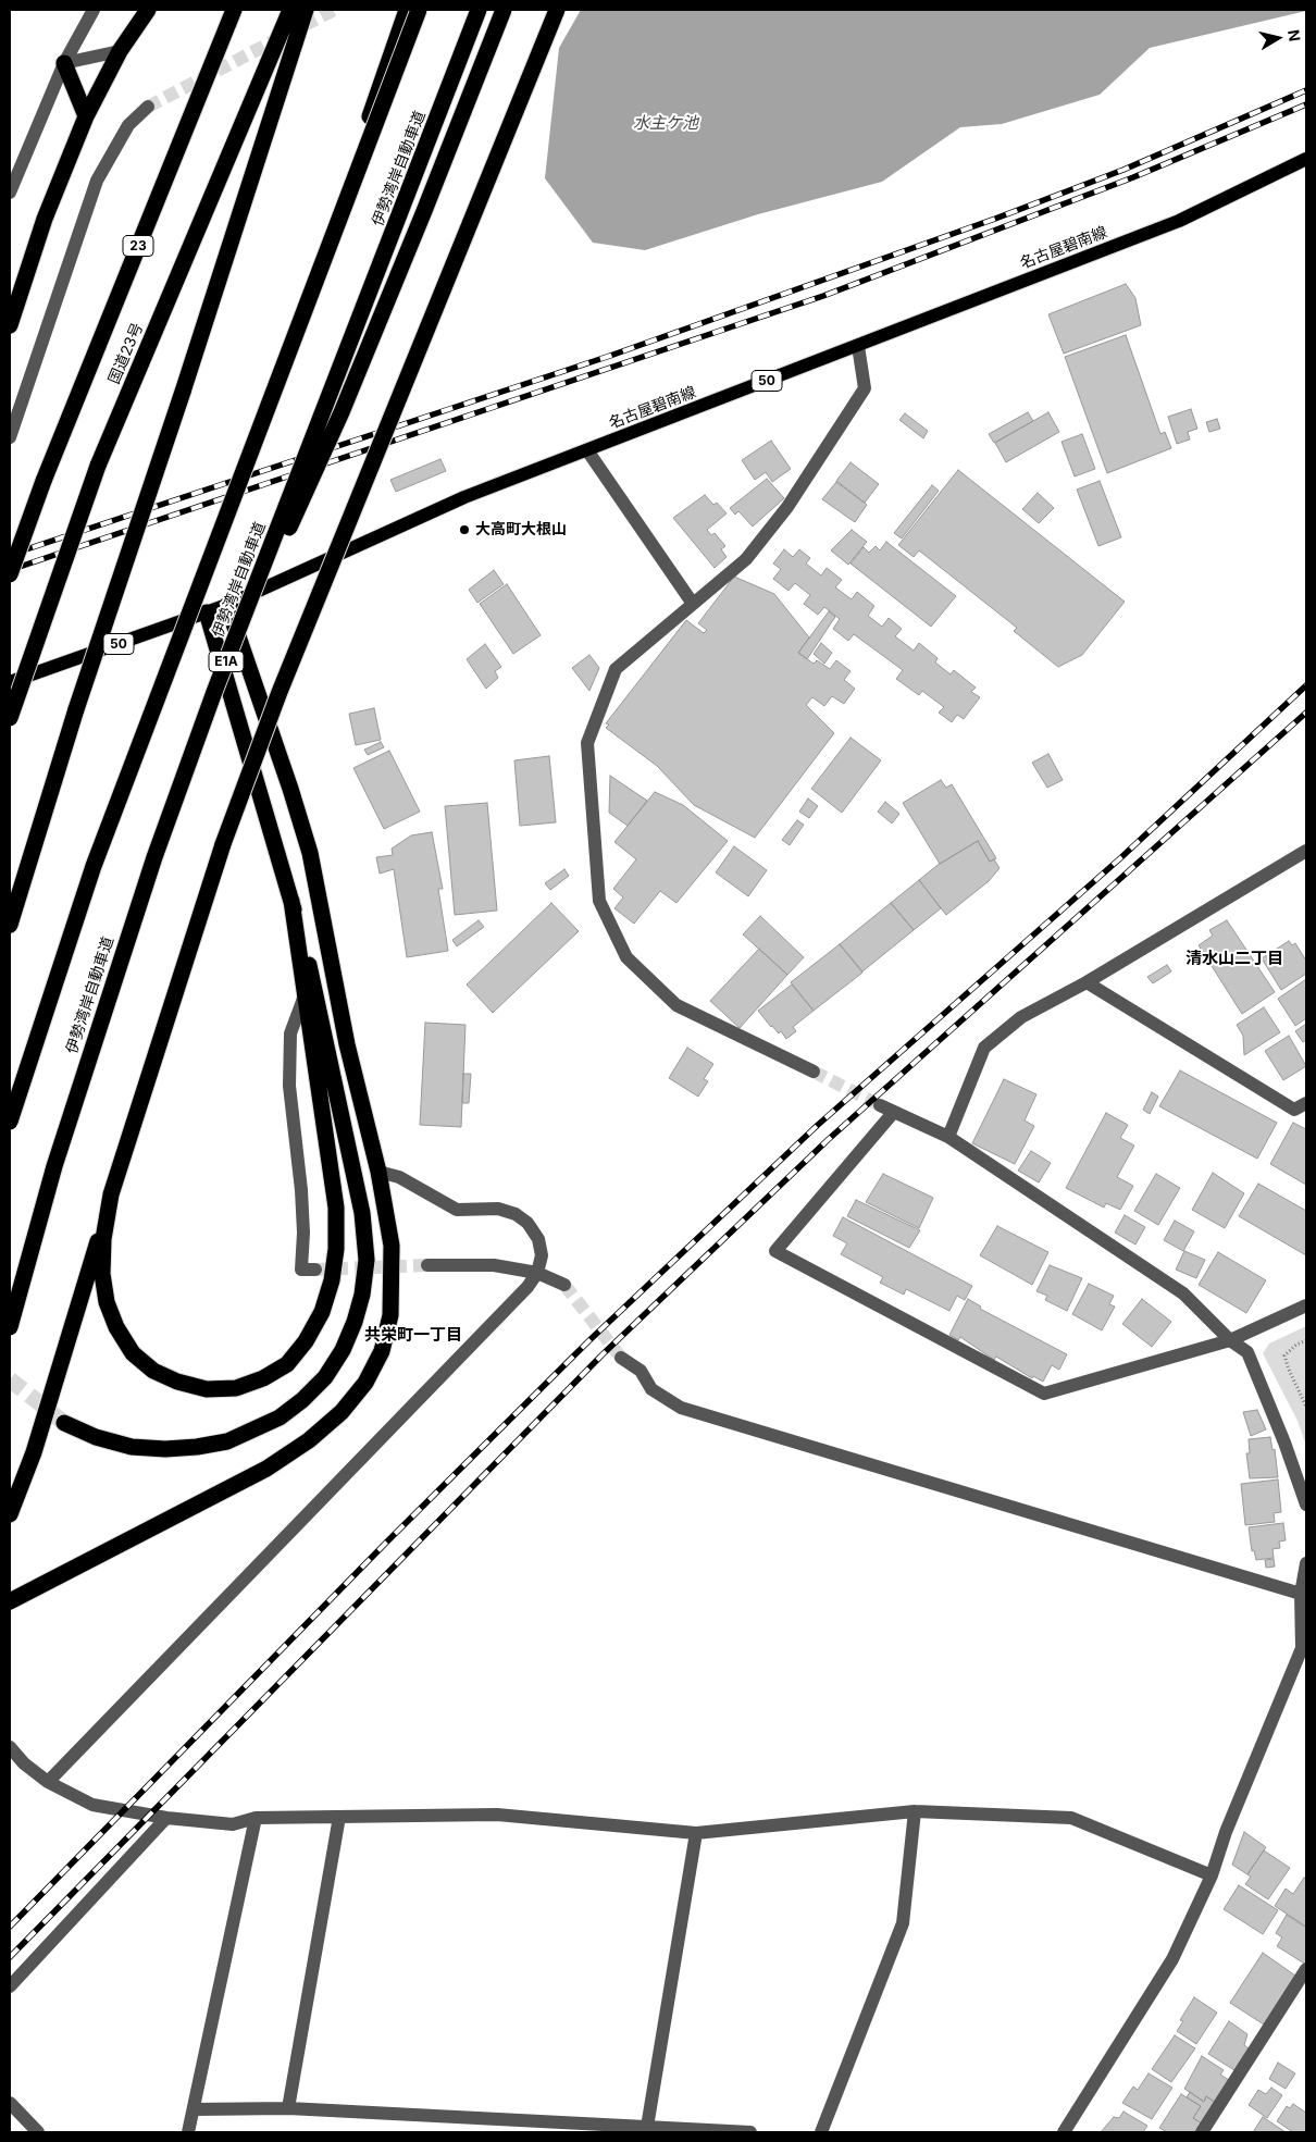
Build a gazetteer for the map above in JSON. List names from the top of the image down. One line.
{"streets":{"highway":["伊勢湾岸自動車道","23","国道23号","E1A"],"main road":["名古屋碧南線","50"]},"districts":["清水山二丁目","共栄町一丁目"],"water":["水主ケ池"],"places":["大高町大根山"],"north":"right"}
